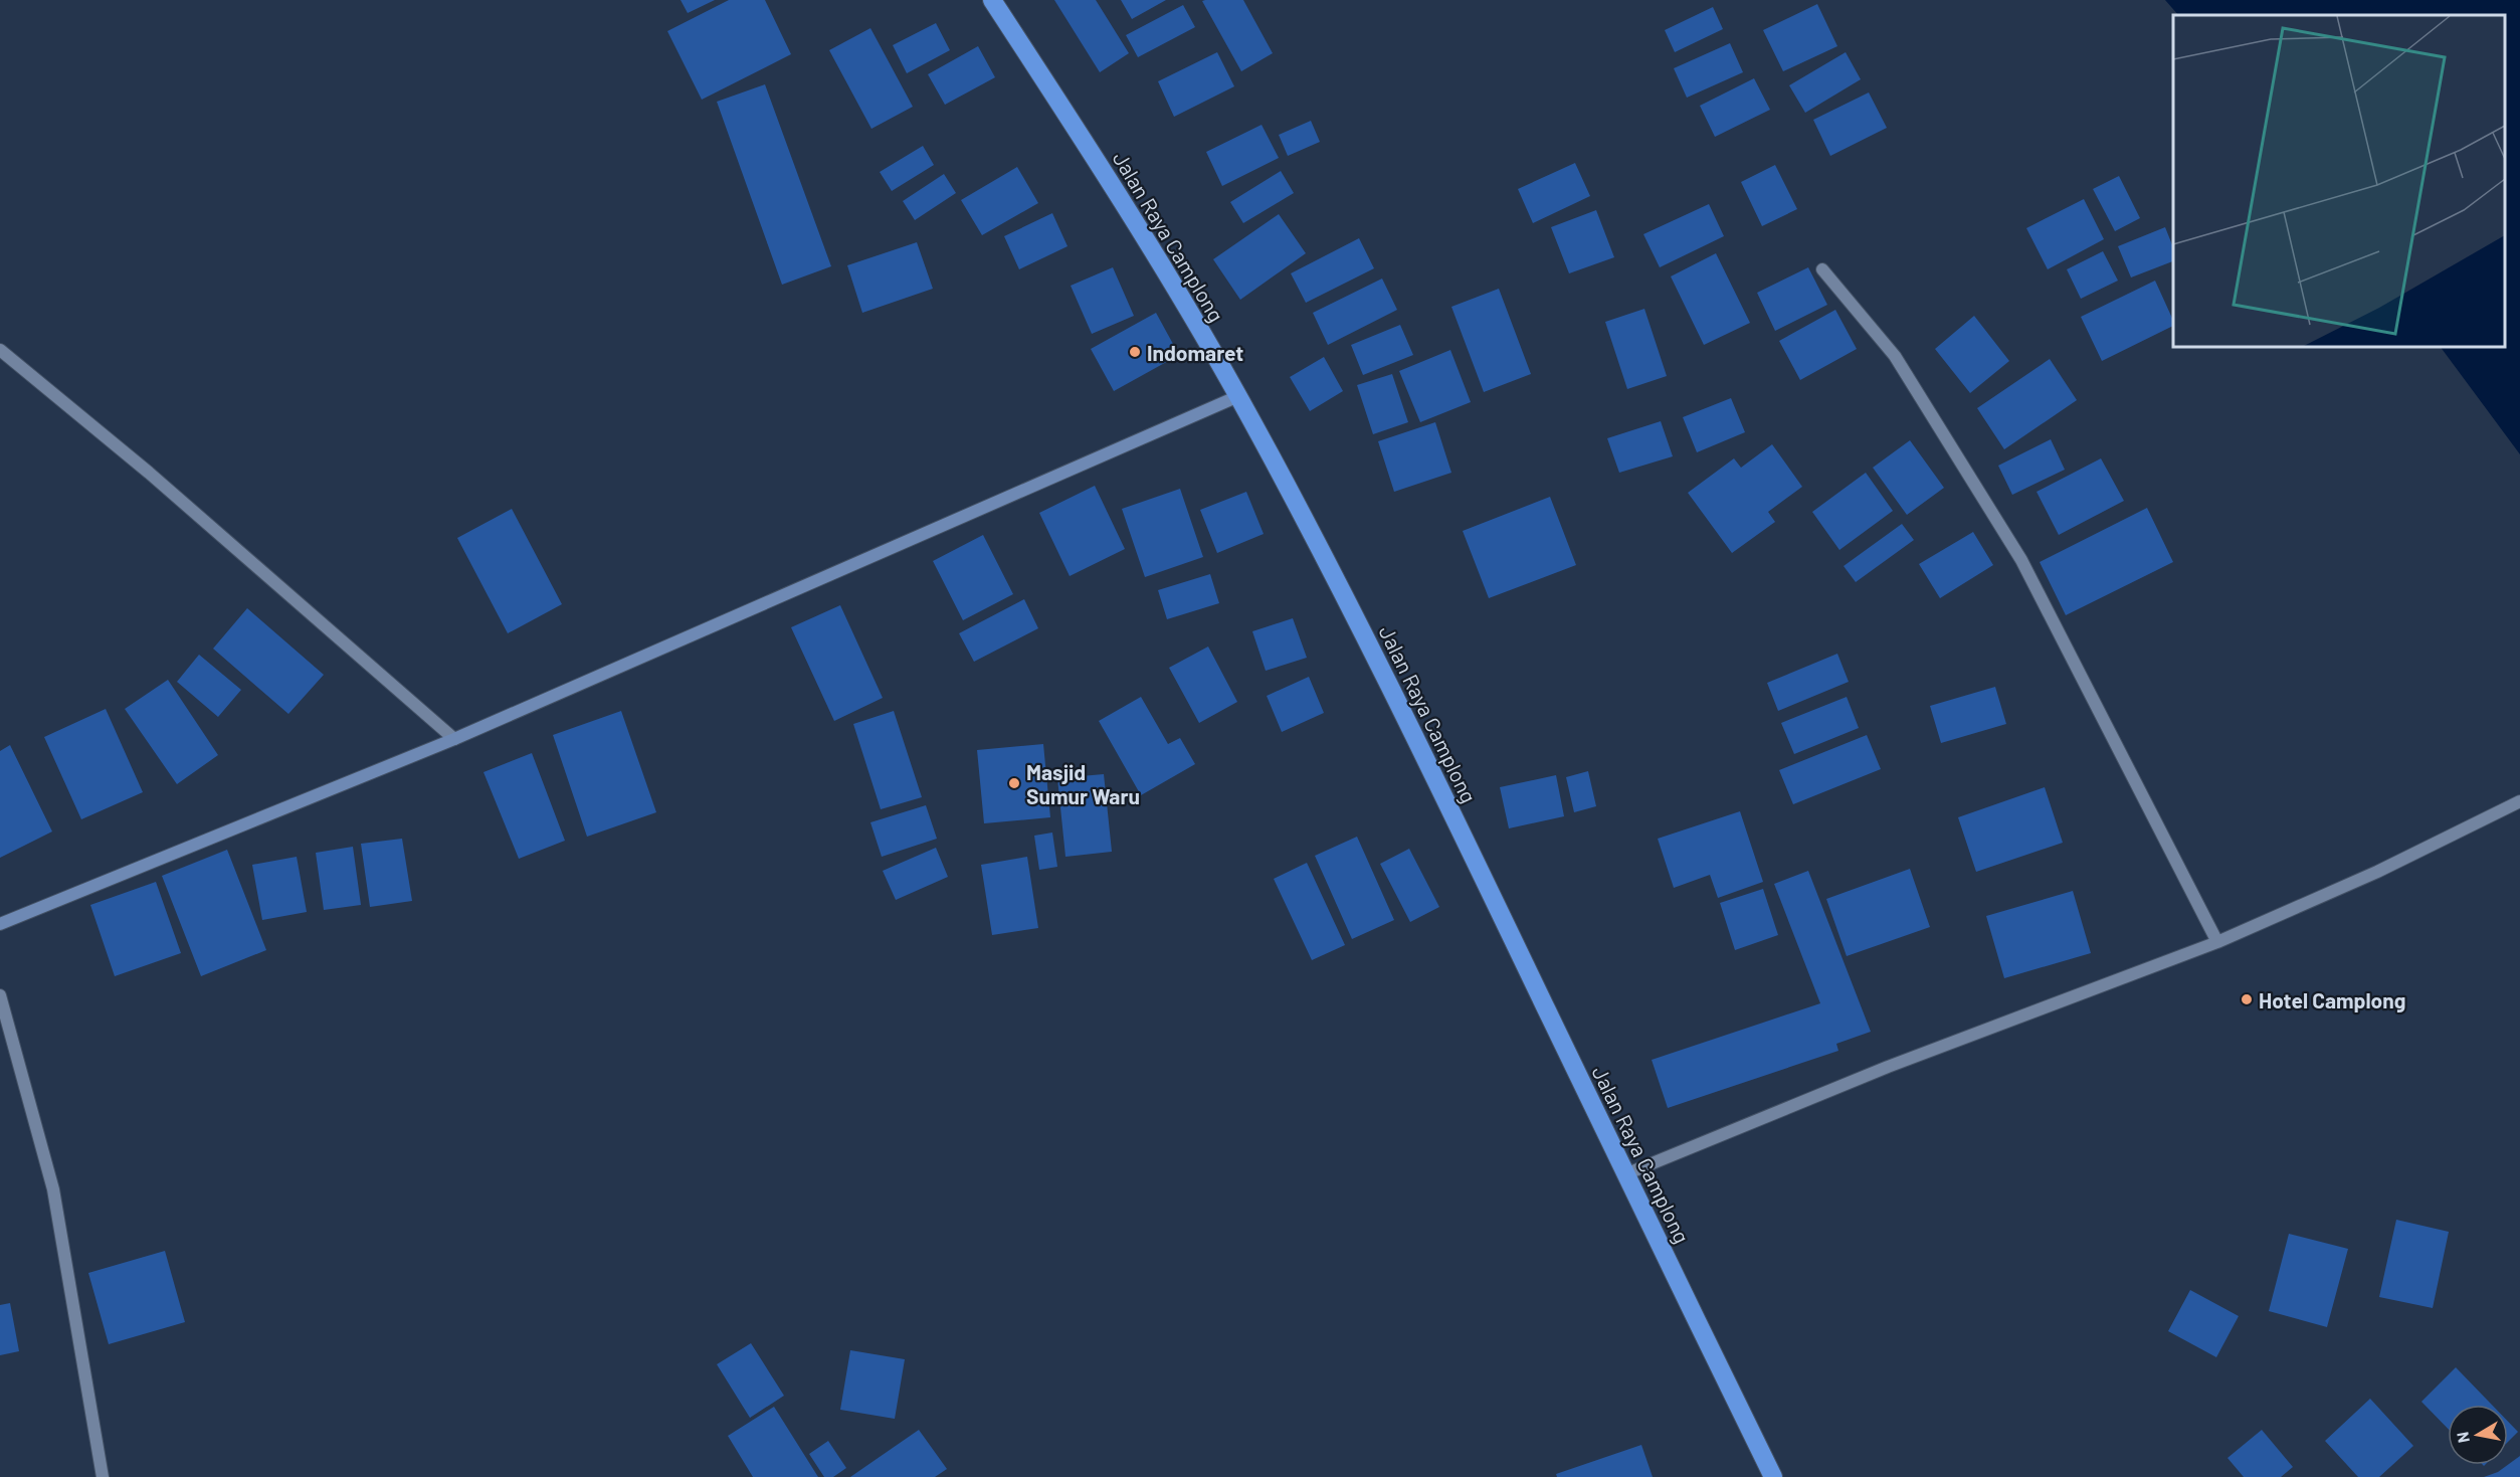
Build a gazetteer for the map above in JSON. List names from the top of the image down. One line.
{"streets":{"highway":["Jalan Raya Camplong"]},"places":["Indomaret","Masjid Sumur Waru","Hotel Camplong"],"north":"left"}
